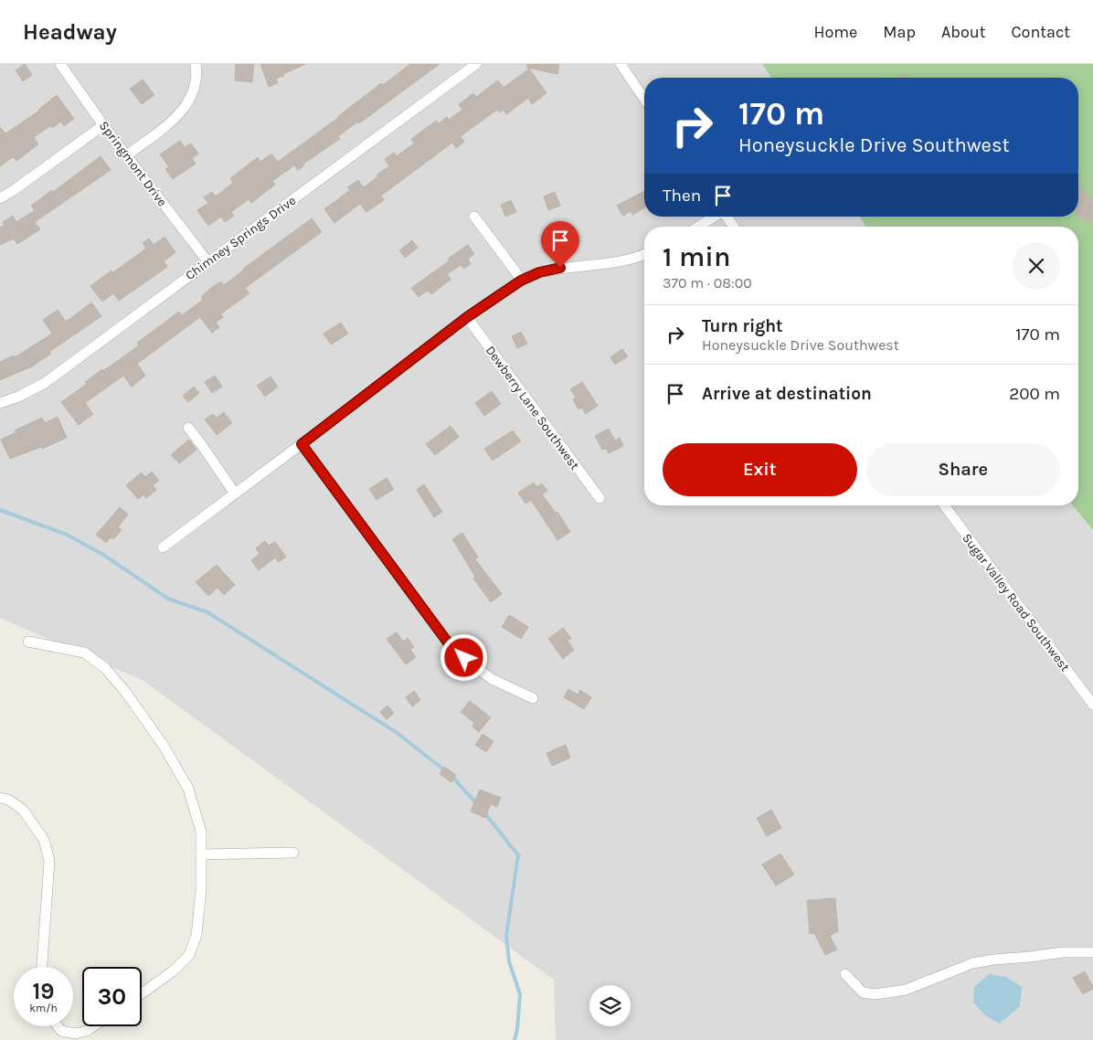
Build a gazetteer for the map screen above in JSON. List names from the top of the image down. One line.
{"streets":{"street":["Springmont Drive","Chimney Springs Drive","Dewberry Lane Southwest","Sugar Valley Road Southwest"]},"crossings":[["Springmont Drive","Chimney Springs Drive"]],"page":{"header":"Headway","nav":["Home","Map","About","Contact"],"turn":["170 m","Honeysuckle Drive Southwest"],"then":"Then","heading":["1 min","370 m · 08:00"],"list":[{"name":"Turn right","note":"Honeysuckle Drive Southwest","value":"170 m"},{"name":"Arrive at destination","value":"200 m"}],"buttons":["Exit","Share"],"speed":"19 km/h","limit":"30"}}
